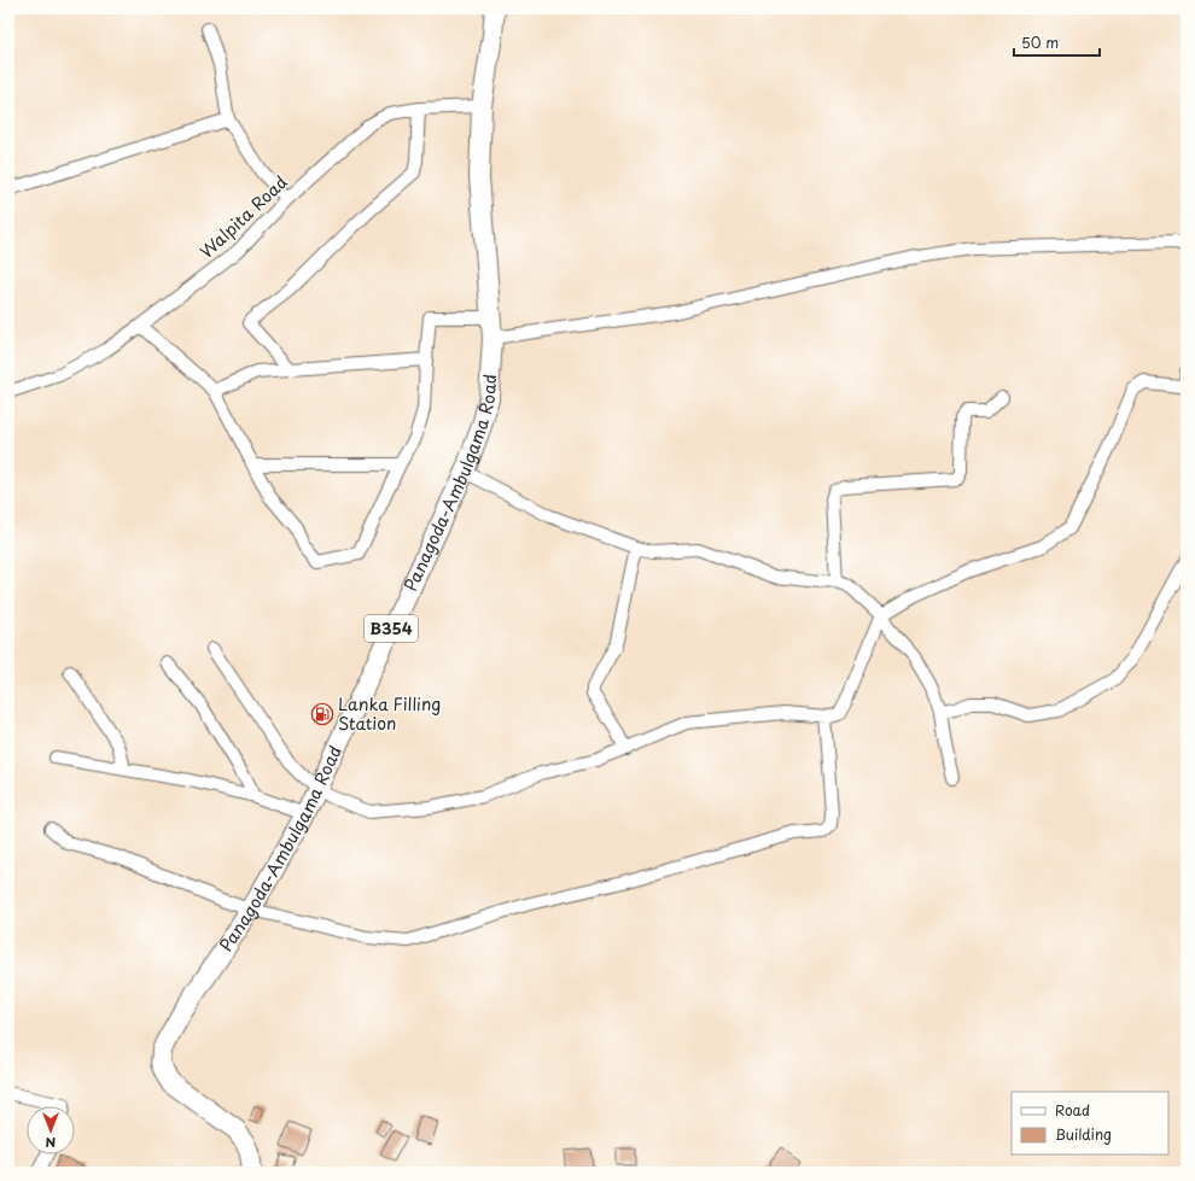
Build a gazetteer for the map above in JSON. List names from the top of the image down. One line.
{"streets":{"main road":["Panagoda-Ambulgama Road","B354"],"street":["Walpita Road"]},"crossings":[["Walpita Road","Panagoda-Ambulgama Road"]],"places":{"fuel station":["Lanka Filling Station"]},"legend":["Road","Building"],"scale_bar":"50 m","north":"bottom"}
